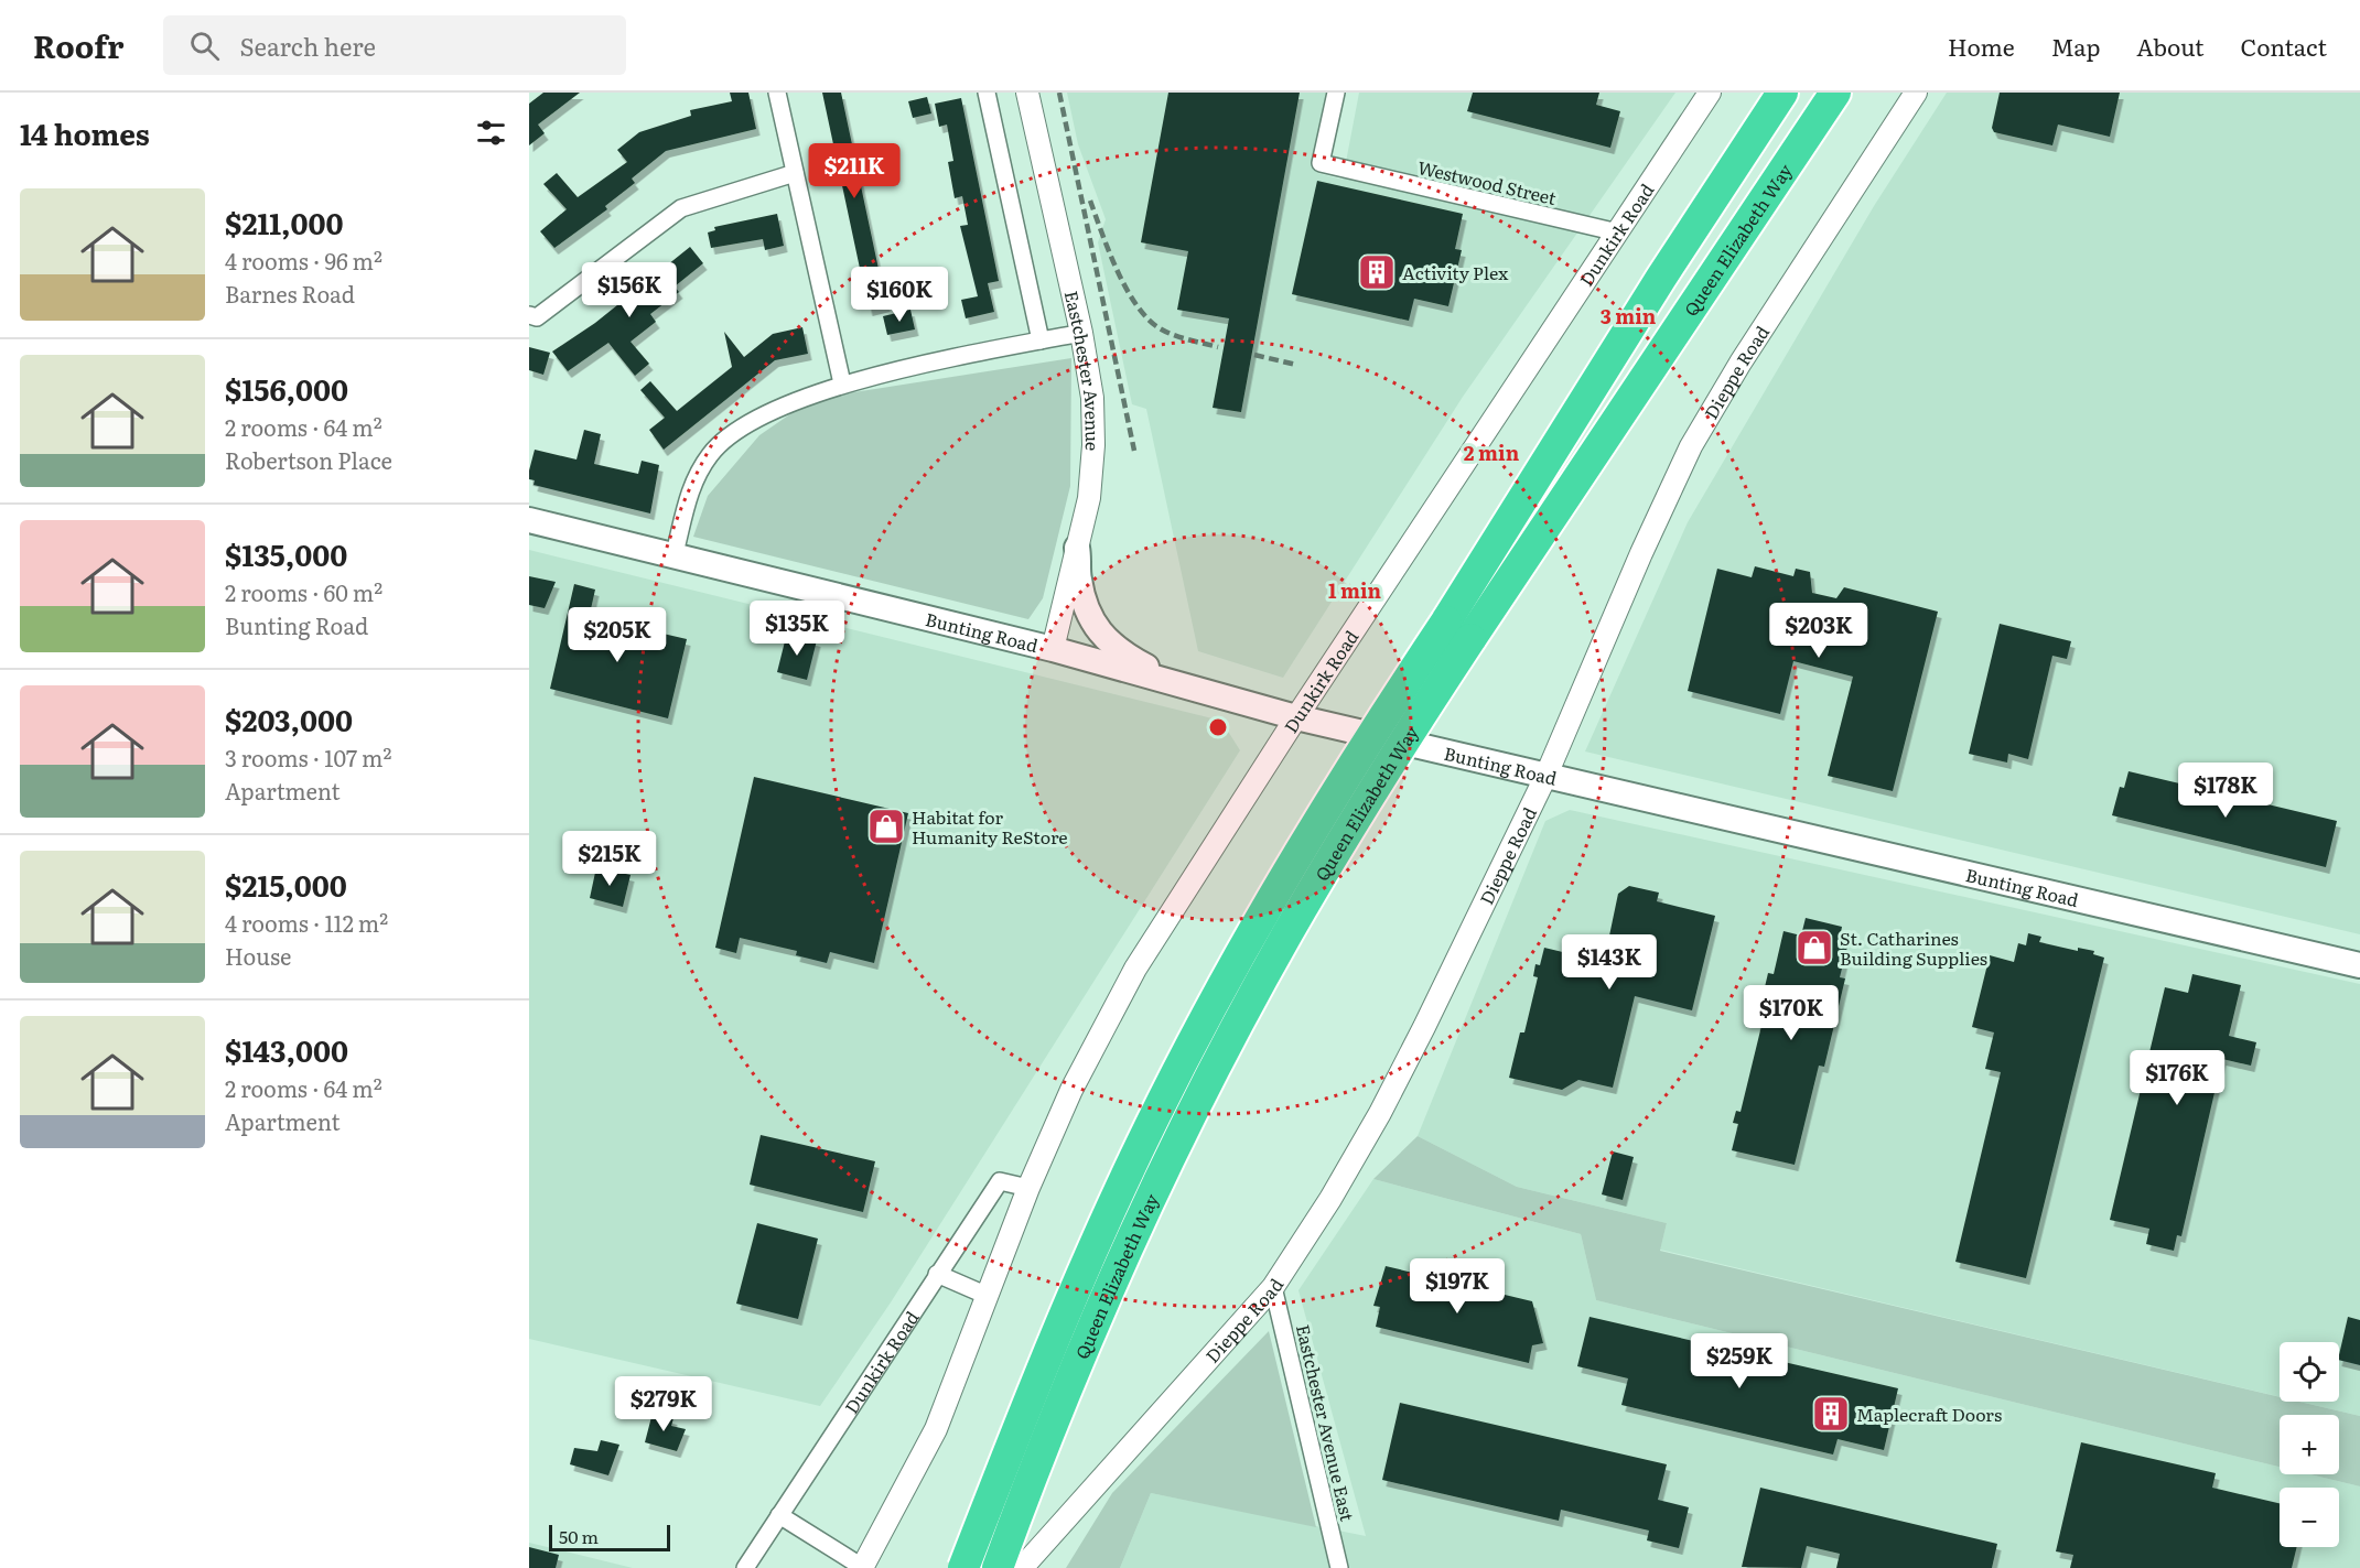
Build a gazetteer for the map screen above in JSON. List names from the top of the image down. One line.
{"streets":{"highway":["Queen Elizabeth Way"],"main road":["Bunting Road"],"street":["Westwood Street","Dunkirk Road","Eastchester Avenue","Dieppe Road","Eastchester Avenue East"]},"crossings":[["Westwood Street","Dunkirk Road"],["Dunkirk Road","Bunting Road"],["Eastchester Avenue","Bunting Road"],["Dieppe Road","Bunting Road"],["Dieppe Road","Eastchester Avenue East"]],"places":{"building":["Activity Plex","Maplecraft Doors"],"shop":["Habitat for Humanity ReStore","St. Catharines Building Supplies"]},"scale_bar":"50 m","page":{"header":"Roofr","search":"Search here","nav":["Home","Map","About","Contact"],"heading":"14 homes","price":["$211K","$156K","$160K","$135K","$203K","$205K","$178K","$215K","$143K","$170K","$176K","$197K","$259K","$279K"],"list":[{"name":"$211,000","note":"4 rooms · 96 m² · Barnes Road"},{"name":"$156,000","note":"2 rooms · 64 m² · Robertson Place"},{"name":"$135,000","note":"2 rooms · 60 m² · Bunting Road"},{"name":"$203,000","note":"3 rooms · 107 m² · Apartment"},{"name":"$215,000","note":"4 rooms · 112 m² · House"},{"name":"$143,000","note":"2 rooms · 64 m² · Apartment"}],"map_buttons":["+","−"],"scale":"50 m"},"rings":["3 min","2 min","1 min"]}
